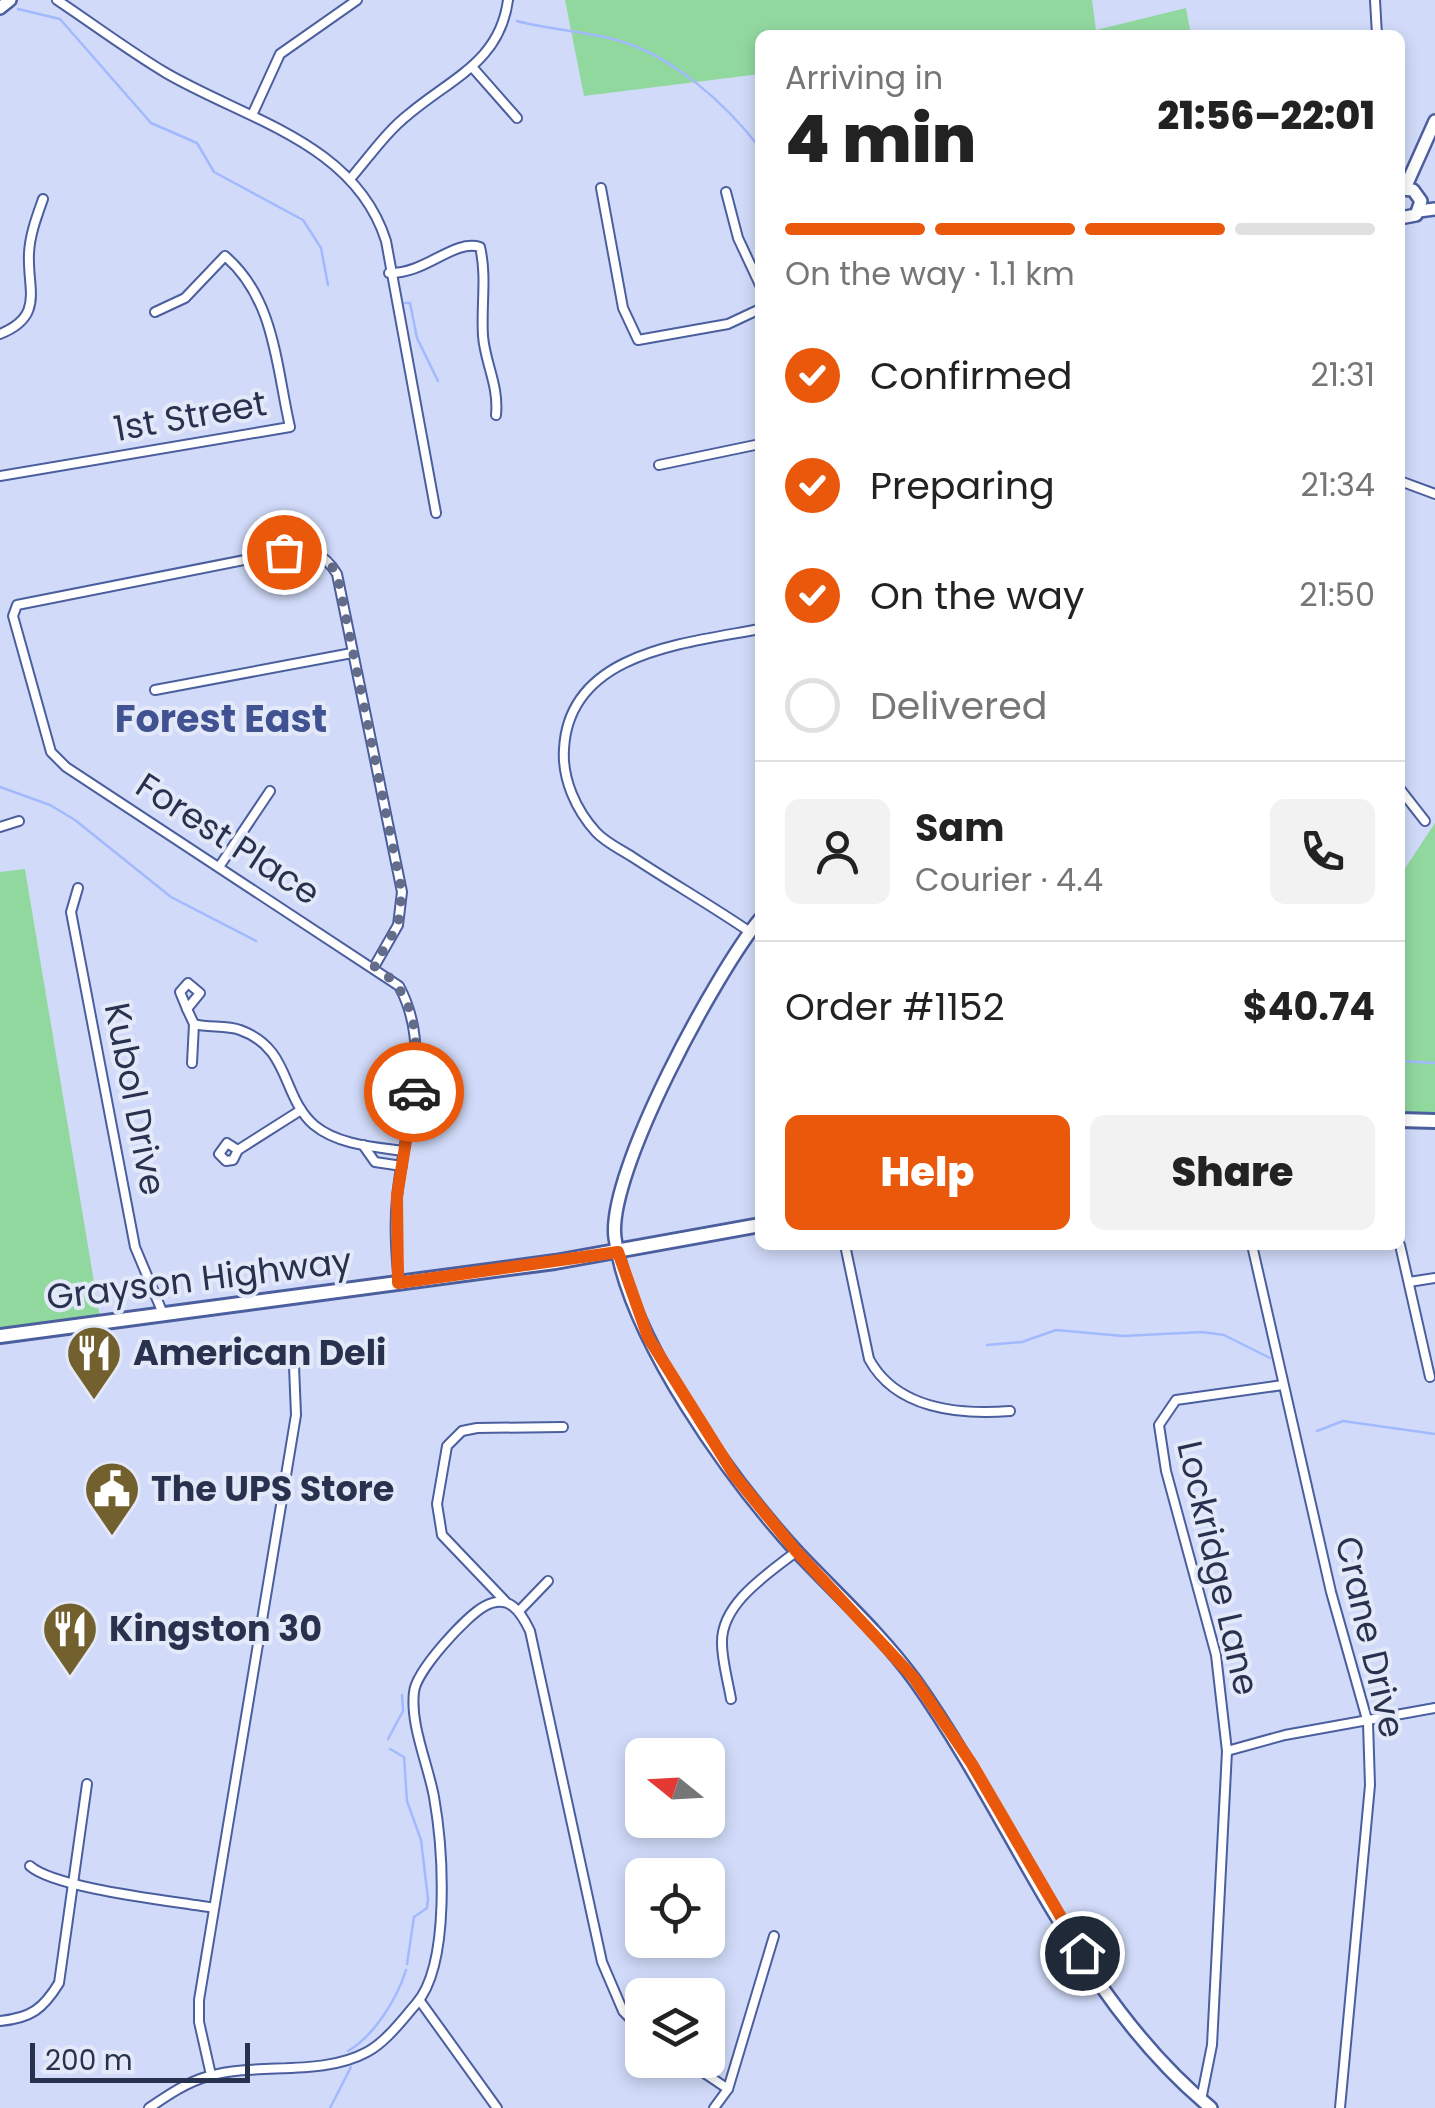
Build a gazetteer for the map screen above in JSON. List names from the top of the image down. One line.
{"streets":{"main road":["Grayson Highway"],"street":["1st Street","Forest Place","Kubol Drive","Lockridge Lane","Crane Drive"]},"crossings":[["Forest Place","Grayson Highway"],["Kubol Drive","Grayson Highway"],["Lockridge Lane","Crane Drive"]],"districts":["Forest East"],"places":{"restaurant":["American Deli","Kingston 30"],"public building":["The UPS Store"]},"scale_bar":"200 m","north":"left","page":{"heading":["4 min","Arriving in","21:56–22:01"],"panel":["Sam","Courier · 4.4","Order #1152","$40.74"],"bar":"On the way · 1.1 km","list":[["Confirmed","21:31"],["Preparing","21:34"],["On the way","21:50"],"Delivered"],"buttons":["Help","Share"],"scale":"200 m"}}
